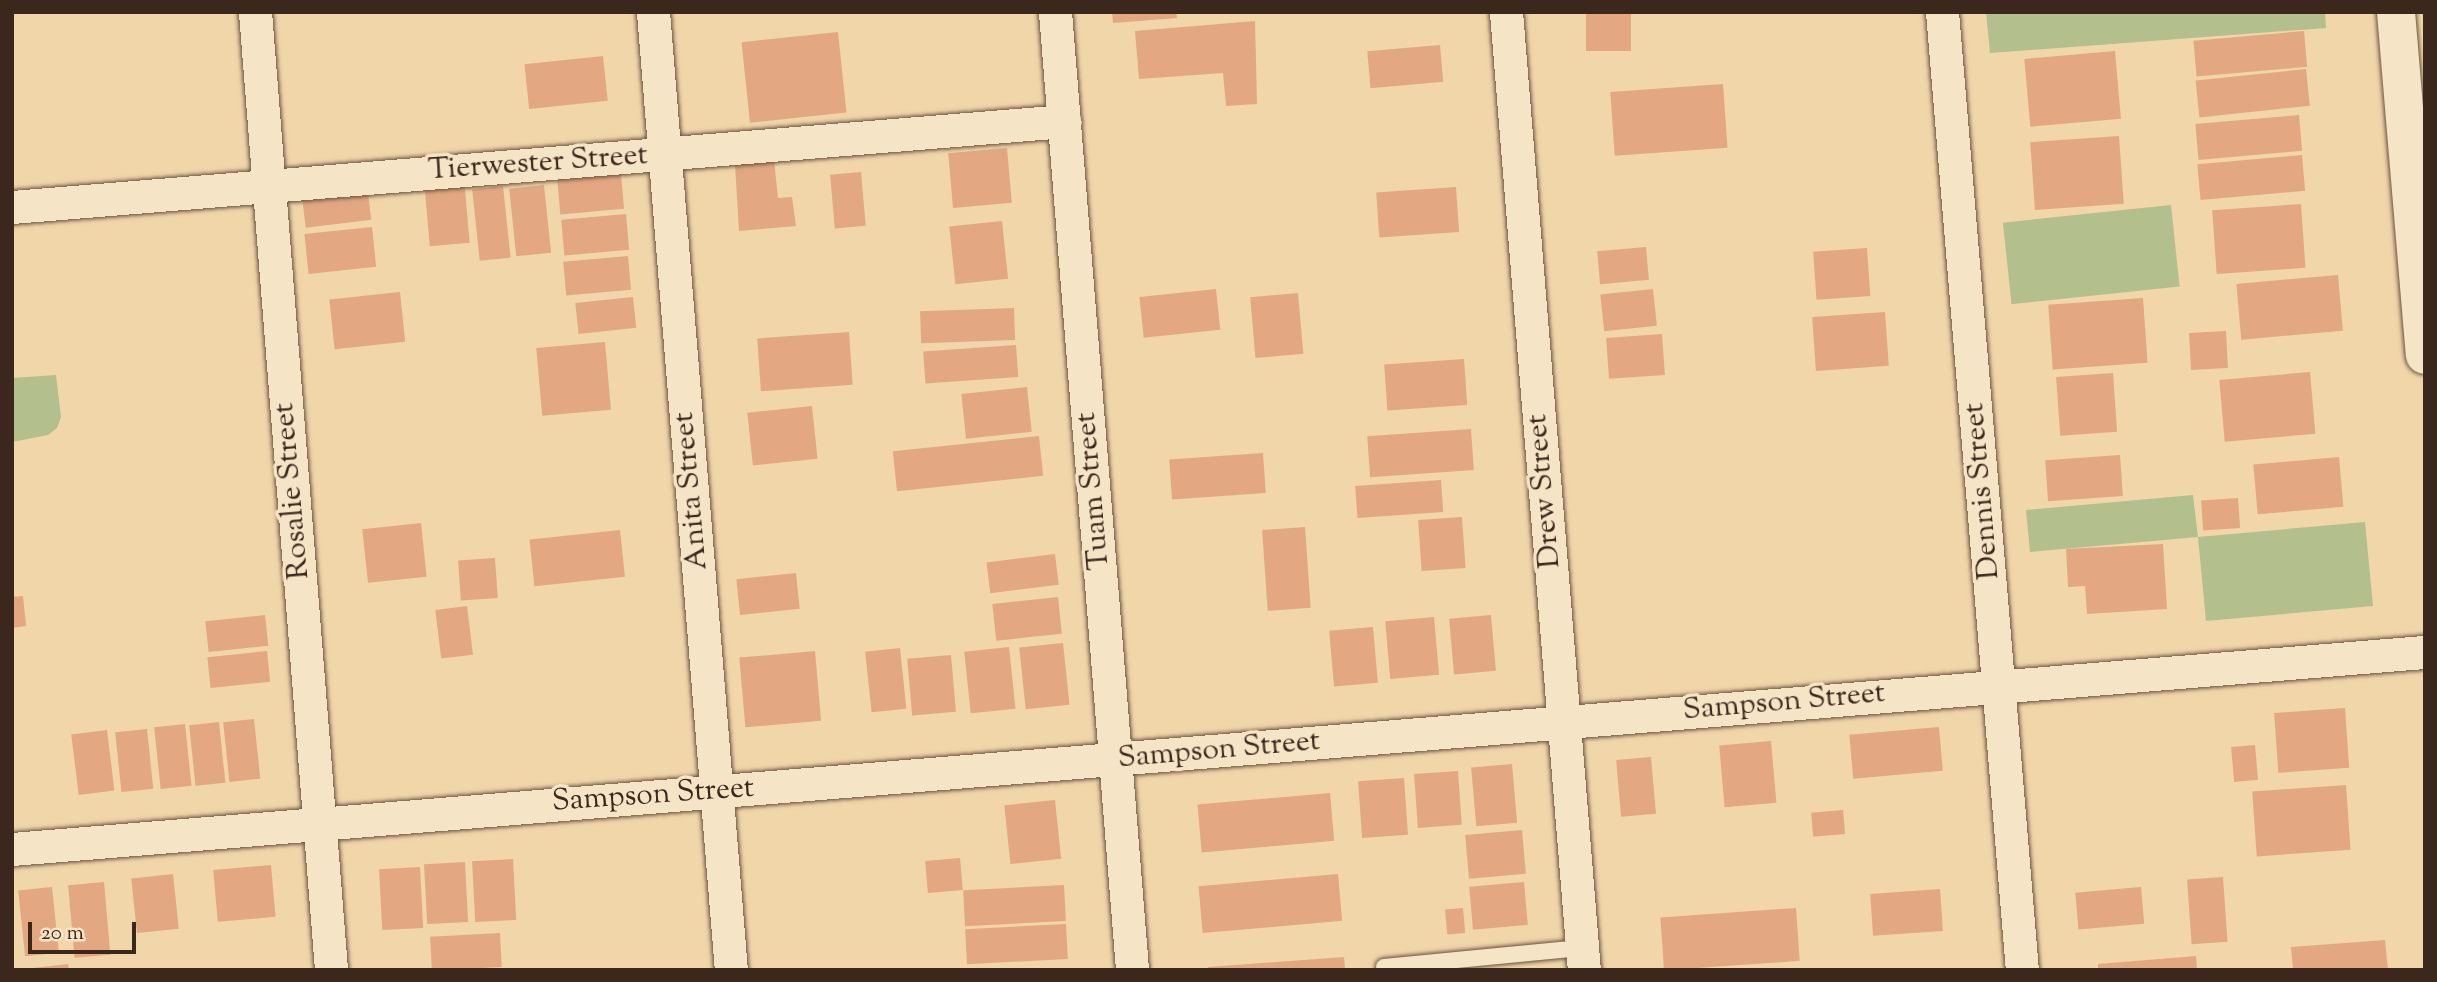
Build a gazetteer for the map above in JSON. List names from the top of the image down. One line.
{"streets":{"street":["Tierwester Street","Rosalie Street","Anita Street","Tuam Street","Drew Street","Dennis Street","Sampson Street"]},"crossings":[["Tierwester Street","Rosalie Street"],["Tierwester Street","Anita Street"],["Tierwester Street","Tuam Street"],["Rosalie Street","Sampson Street"],["Anita Street","Sampson Street"],["Tuam Street","Sampson Street"],["Drew Street","Sampson Street"],["Dennis Street","Sampson Street"]],"scale_bar":"20 m"}
